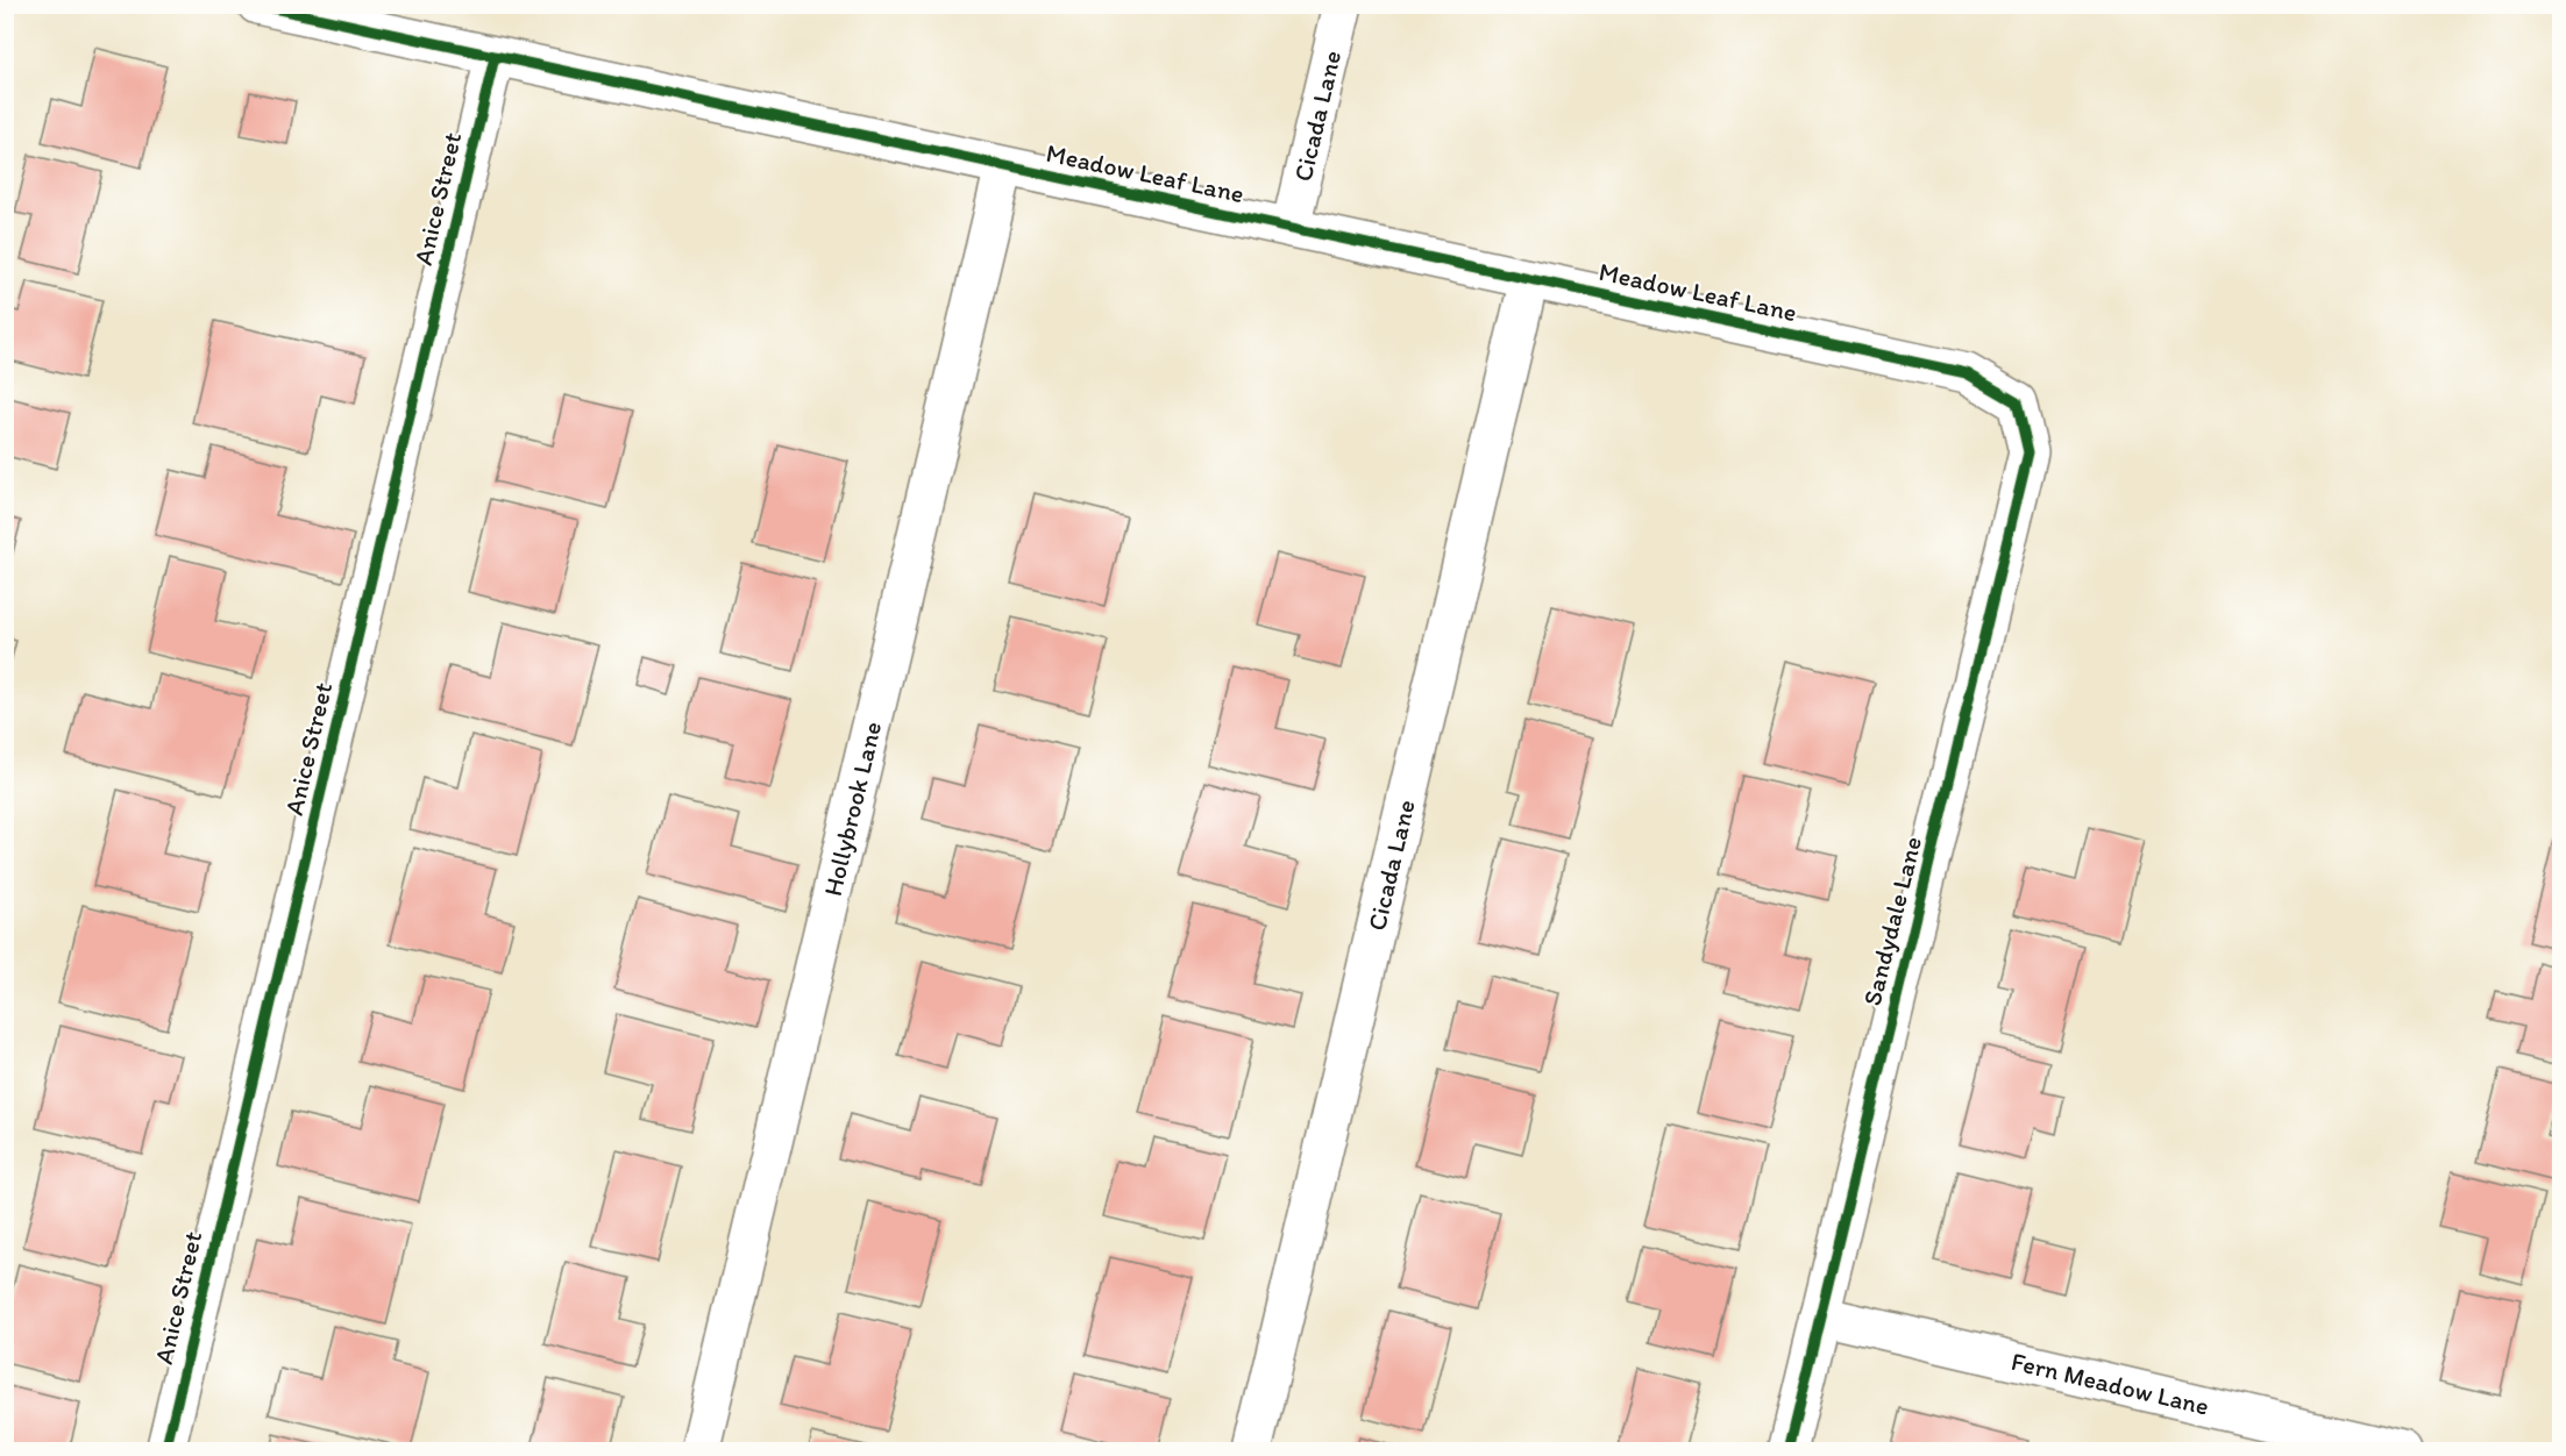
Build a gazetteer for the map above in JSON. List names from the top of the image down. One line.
{"streets":{"street":["Cicada Lane","Meadow Leaf Lane","Anice Street","Hollybrook Lane","Sandydale Lane","Fern Meadow Lane"]},"crossings":[["Cicada Lane","Meadow Leaf Lane"],["Meadow Leaf Lane","Anice Street"],["Meadow Leaf Lane","Hollybrook Lane"],["Meadow Leaf Lane","Sandydale Lane"],["Sandydale Lane","Fern Meadow Lane"]]}
